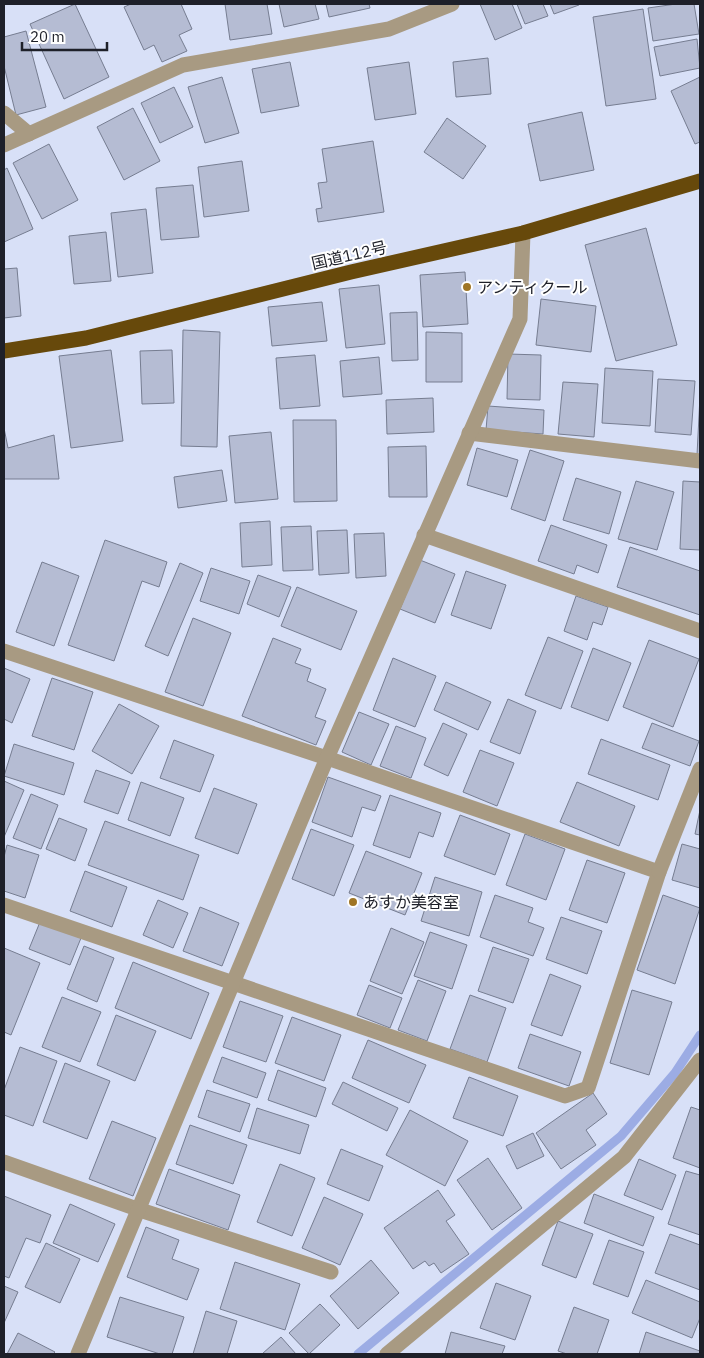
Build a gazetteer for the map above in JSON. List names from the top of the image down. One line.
{"streets":{"highway":["国道112号"]},"places":["アンティクール","あすか美容室"],"scale_bar":"20 m"}
